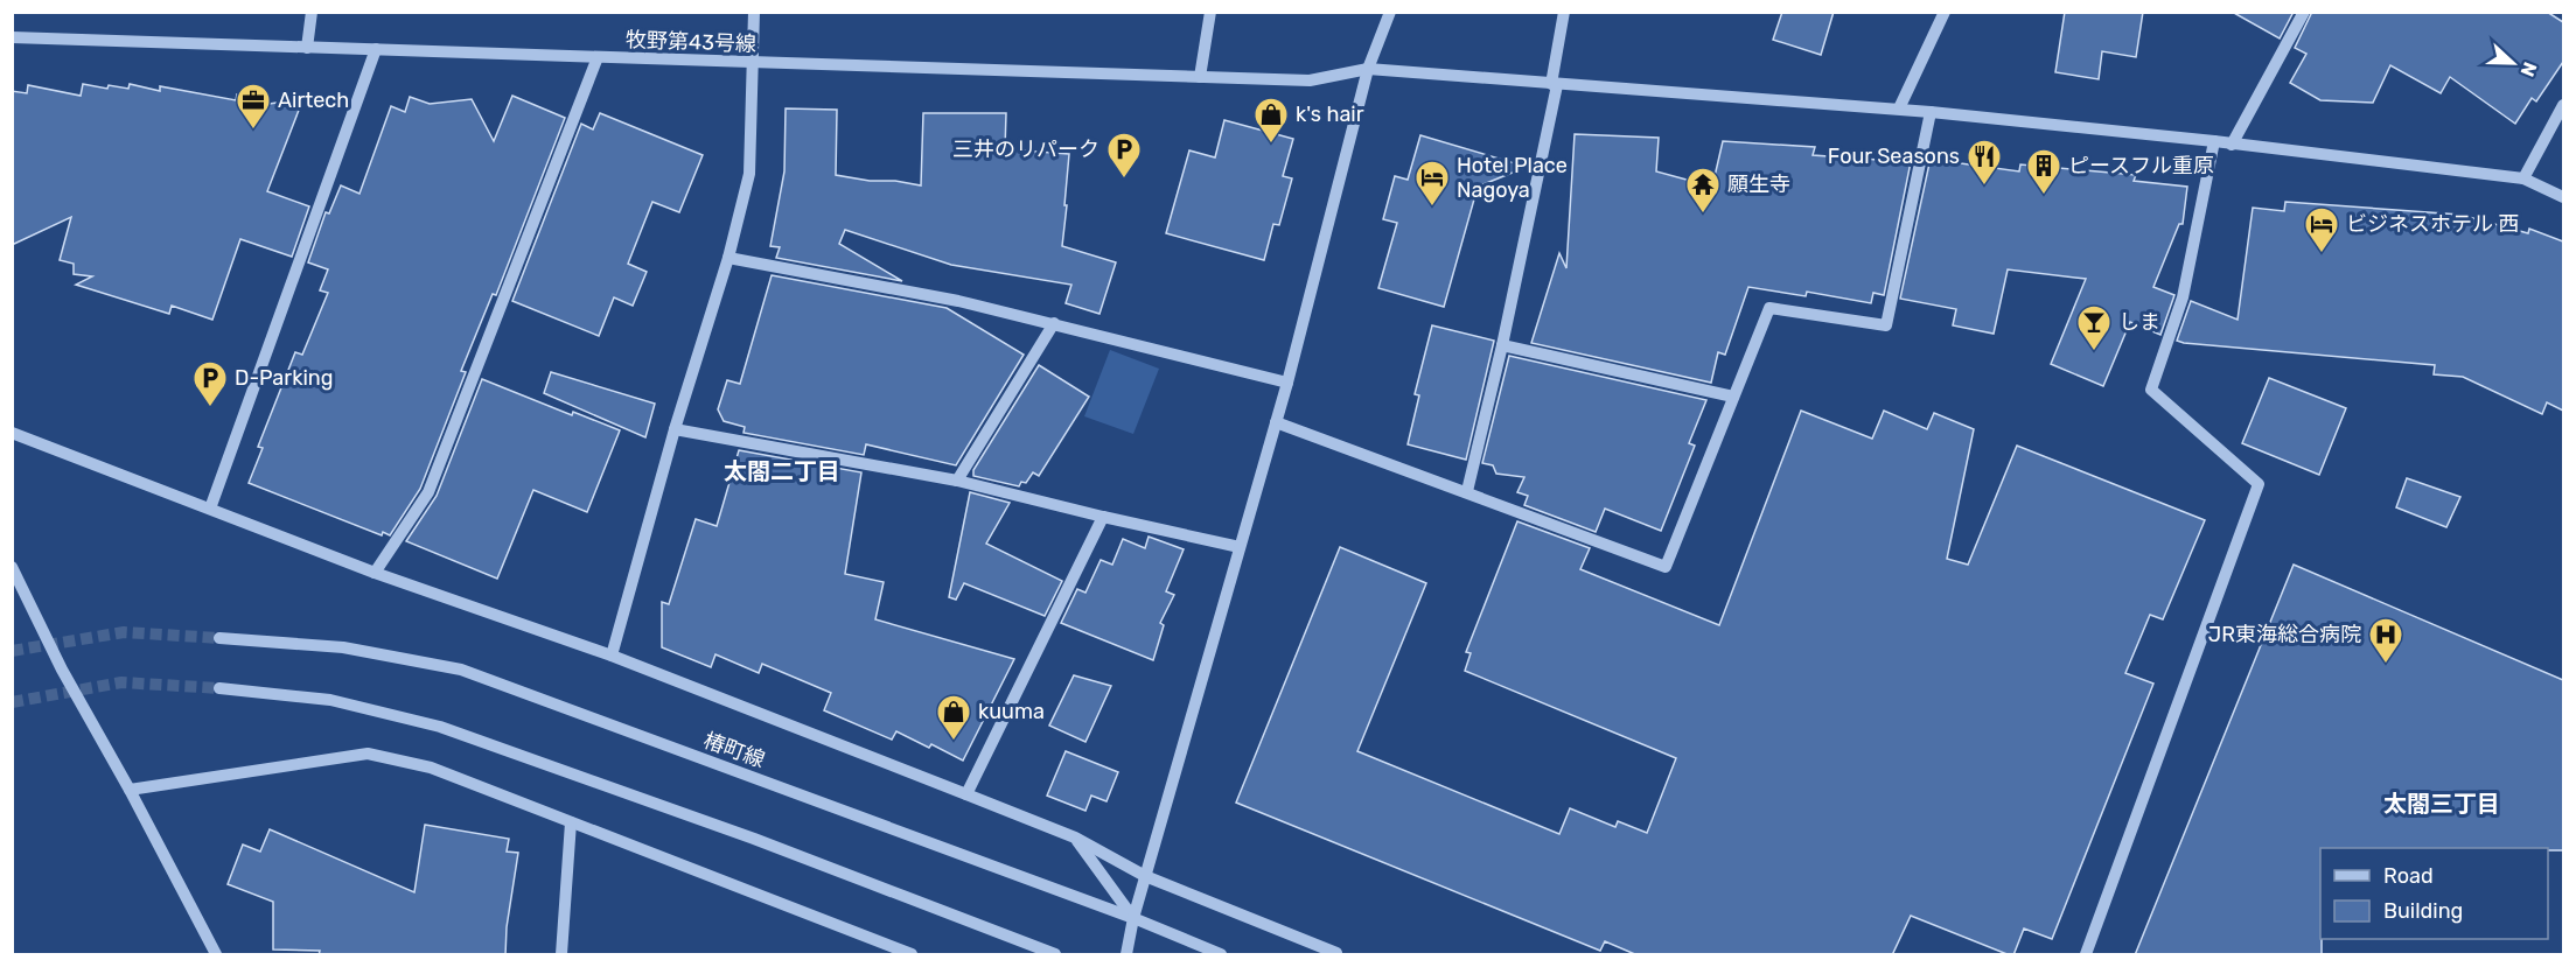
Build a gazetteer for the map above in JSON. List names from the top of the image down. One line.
{"streets":{"street":["牧野第43号線","椿町線"]},"districts":["太閤二丁目","太閤三丁目"],"places":{"office":["Airtech"],"shop":["k's hair","kuuma"],"parking":["三井のリパーク","D-Parking"],"restaurant":["Four Seasons"],"building":["ピースフル重原"],"hotel":["Hotel Place Nagoya","ビジネスホテル 西"],"temple":["願生寺"],"bar":["しま"],"hospital":["JR東海総合病院"]},"legend":["Road","Building"],"north":"right"}
